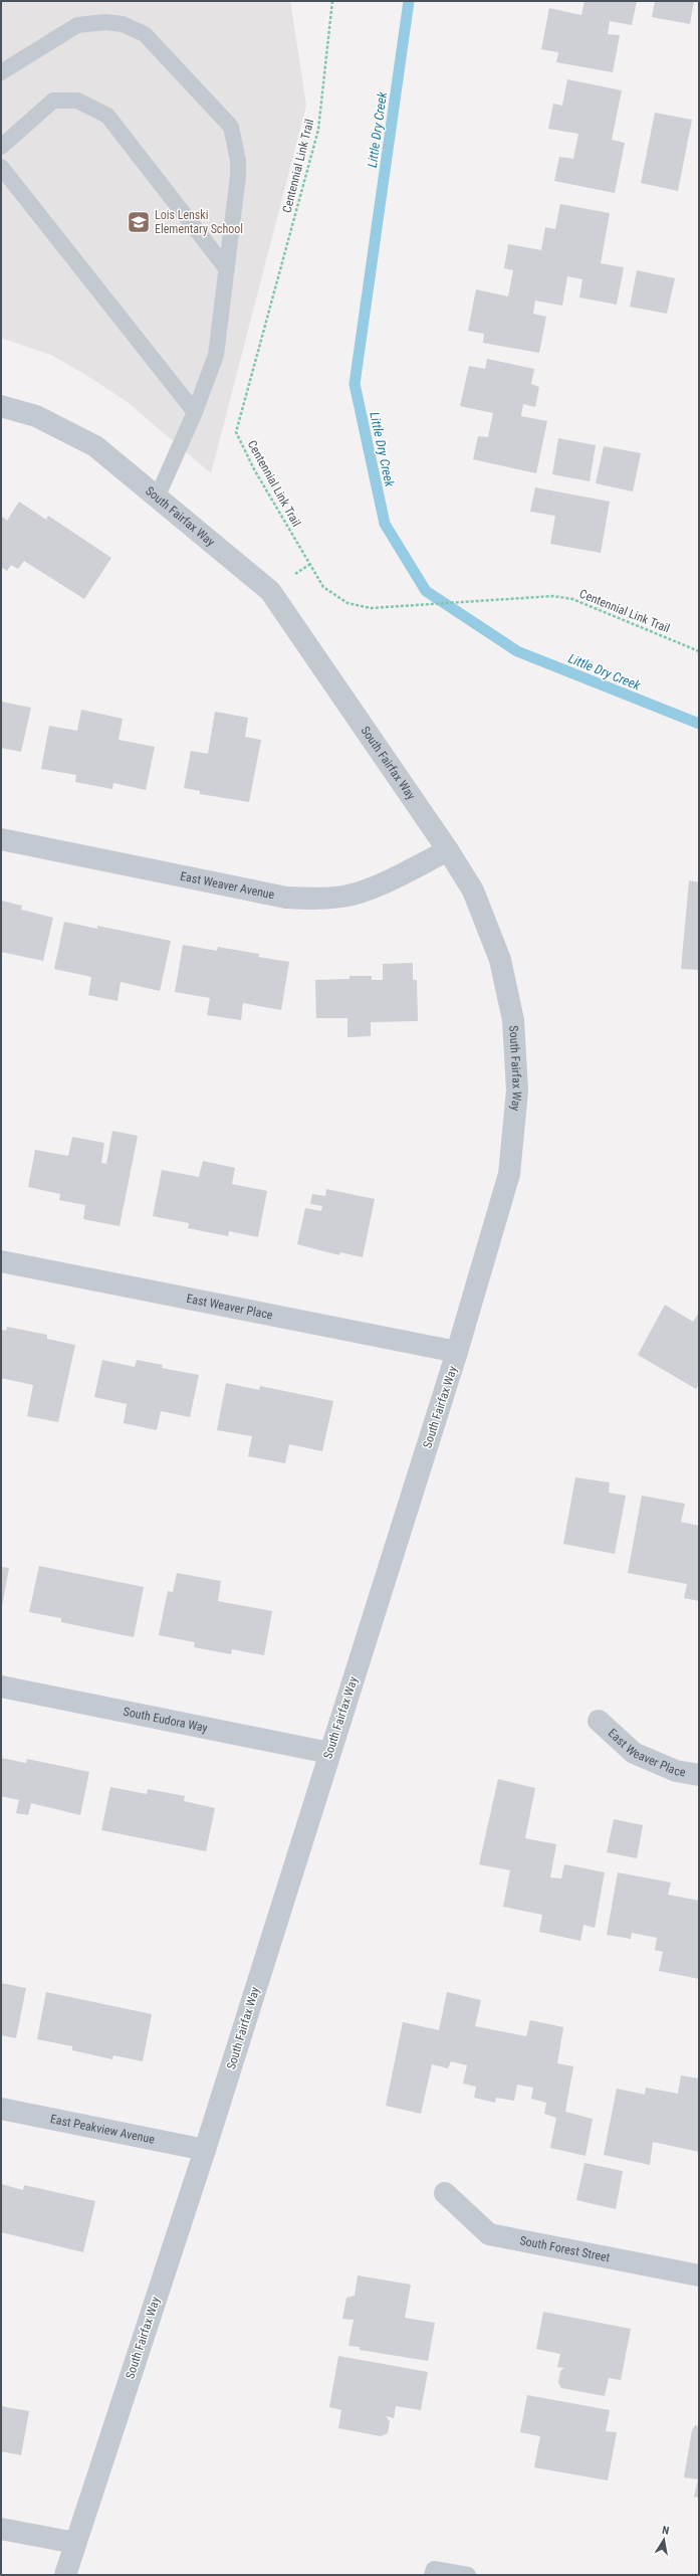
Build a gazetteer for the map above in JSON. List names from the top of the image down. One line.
{"streets":{"street":["South Fairfax Way","East Weaver Avenue","East Weaver Place","South Eudora Way","East Peakview Avenue","South Forest Street"],"path":["Centennial Link Trail"]},"crossings":[["South Fairfax Way","East Weaver Avenue"],["South Fairfax Way","East Weaver Place"],["South Fairfax Way","South Eudora Way"],["South Fairfax Way","East Peakview Avenue"]],"water":["Little Dry Creek"],"places":{"school or university":["Lois Lenski Elementary School"]},"north":"top"}
